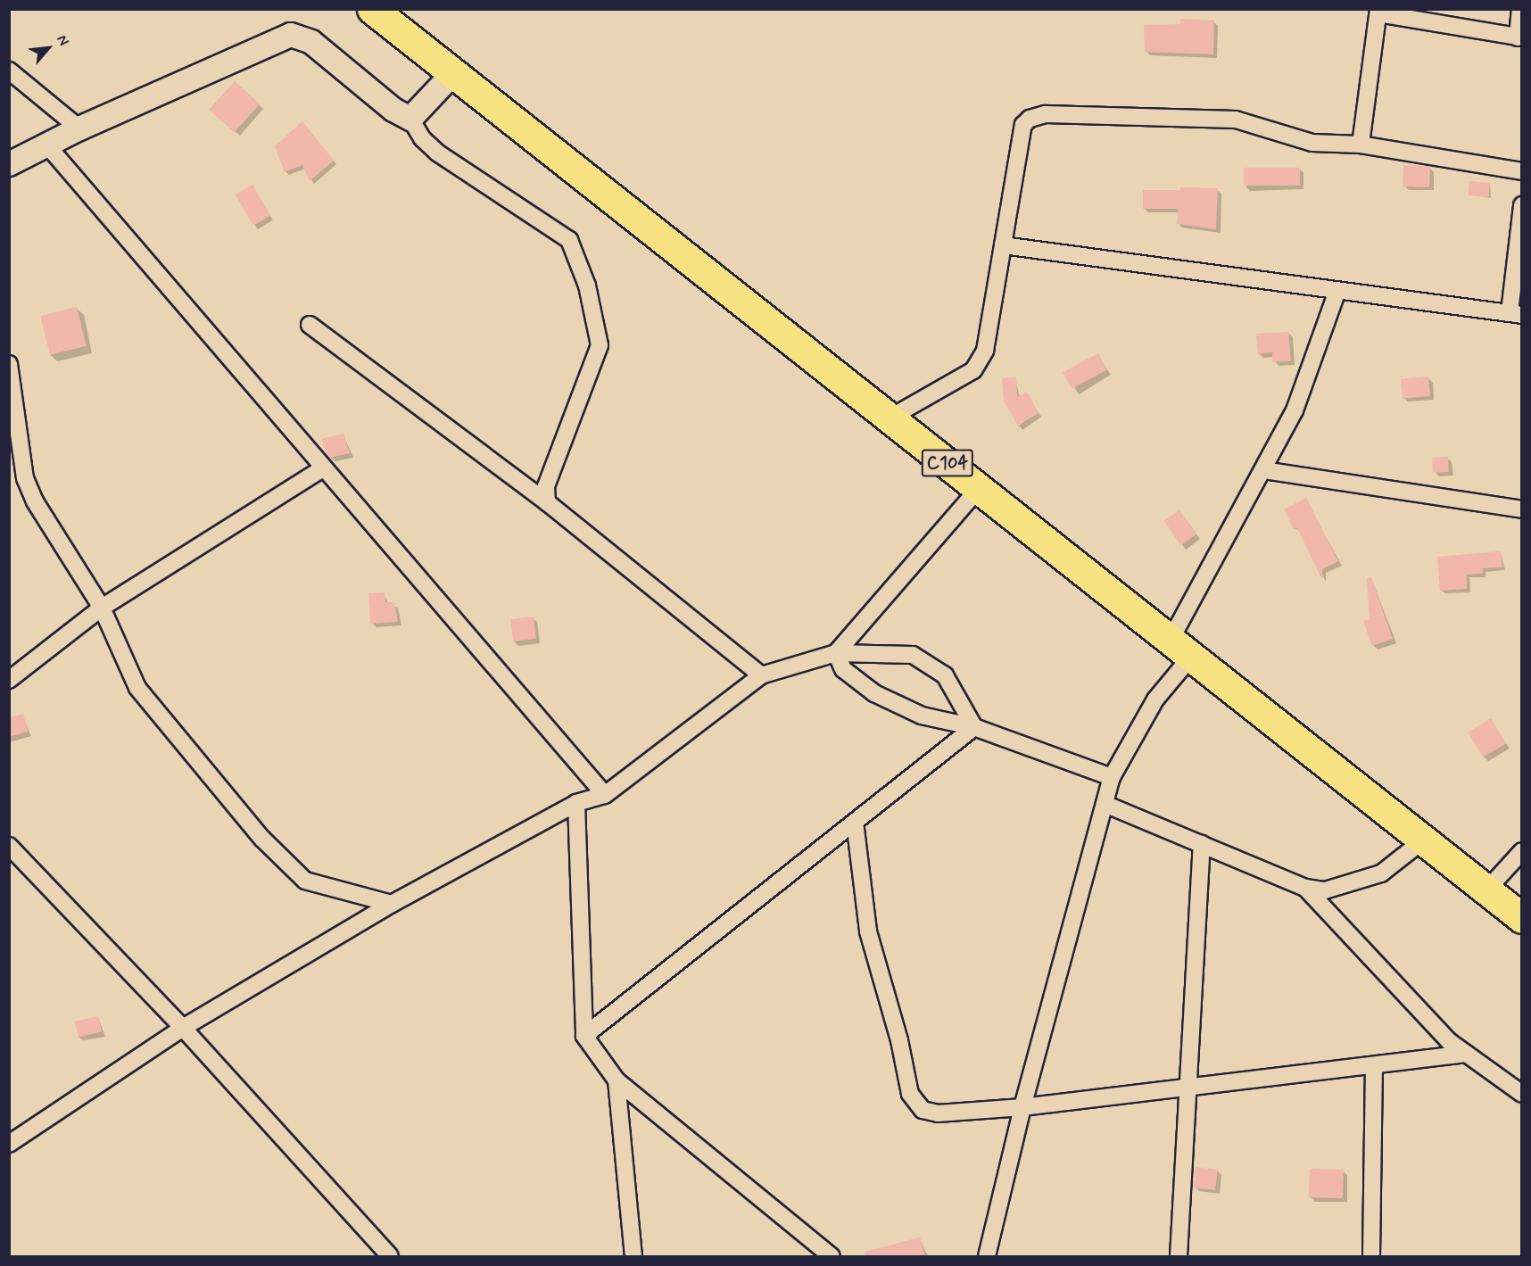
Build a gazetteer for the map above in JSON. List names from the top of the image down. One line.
{"streets":{"highway":["C104"]},"north":"top right"}
